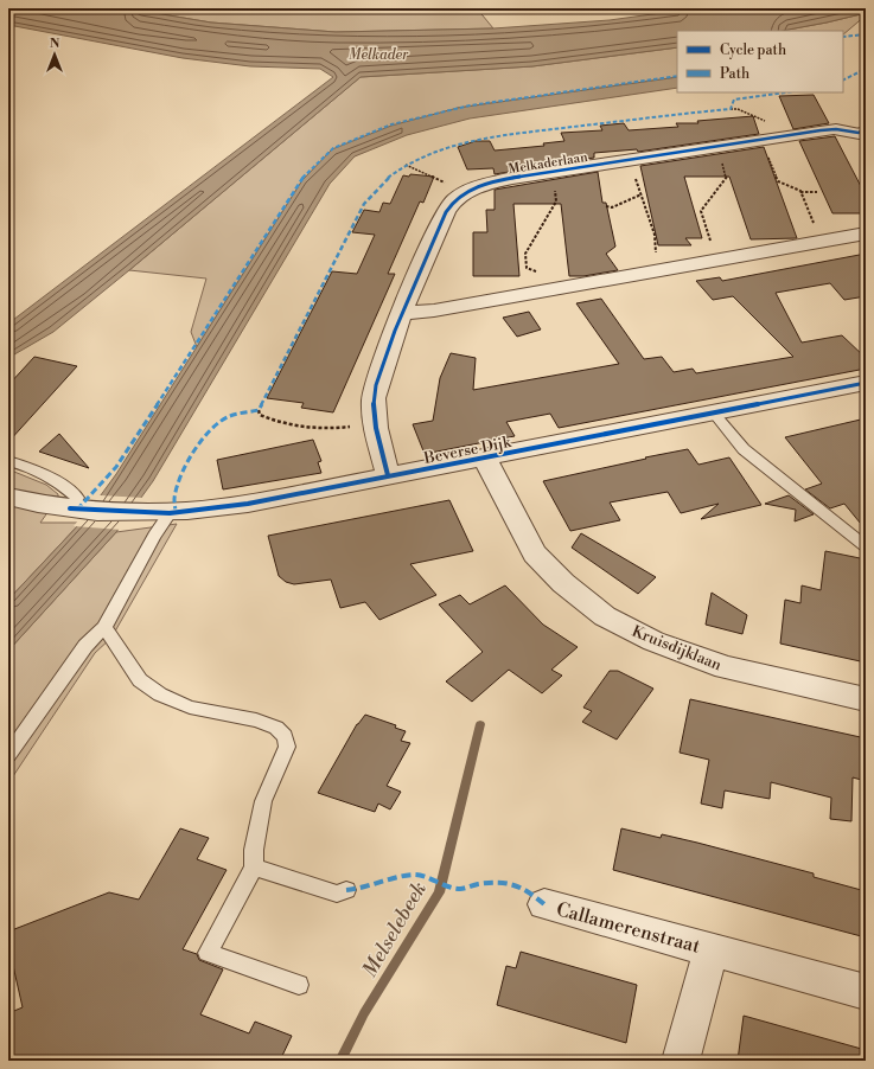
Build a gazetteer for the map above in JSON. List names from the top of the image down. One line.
{"streets":{"street":["Melkaderlaan","Beverse Dijk","Kruisdijklaan","Callamerenstraat"]},"crossings":[["Melkaderlaan","Beverse Dijk"],["Beverse Dijk","Kruisdijklaan"]],"water":["Melkader","Melselebeek"],"legend":["Cycle path","Path"],"north":"top"}
